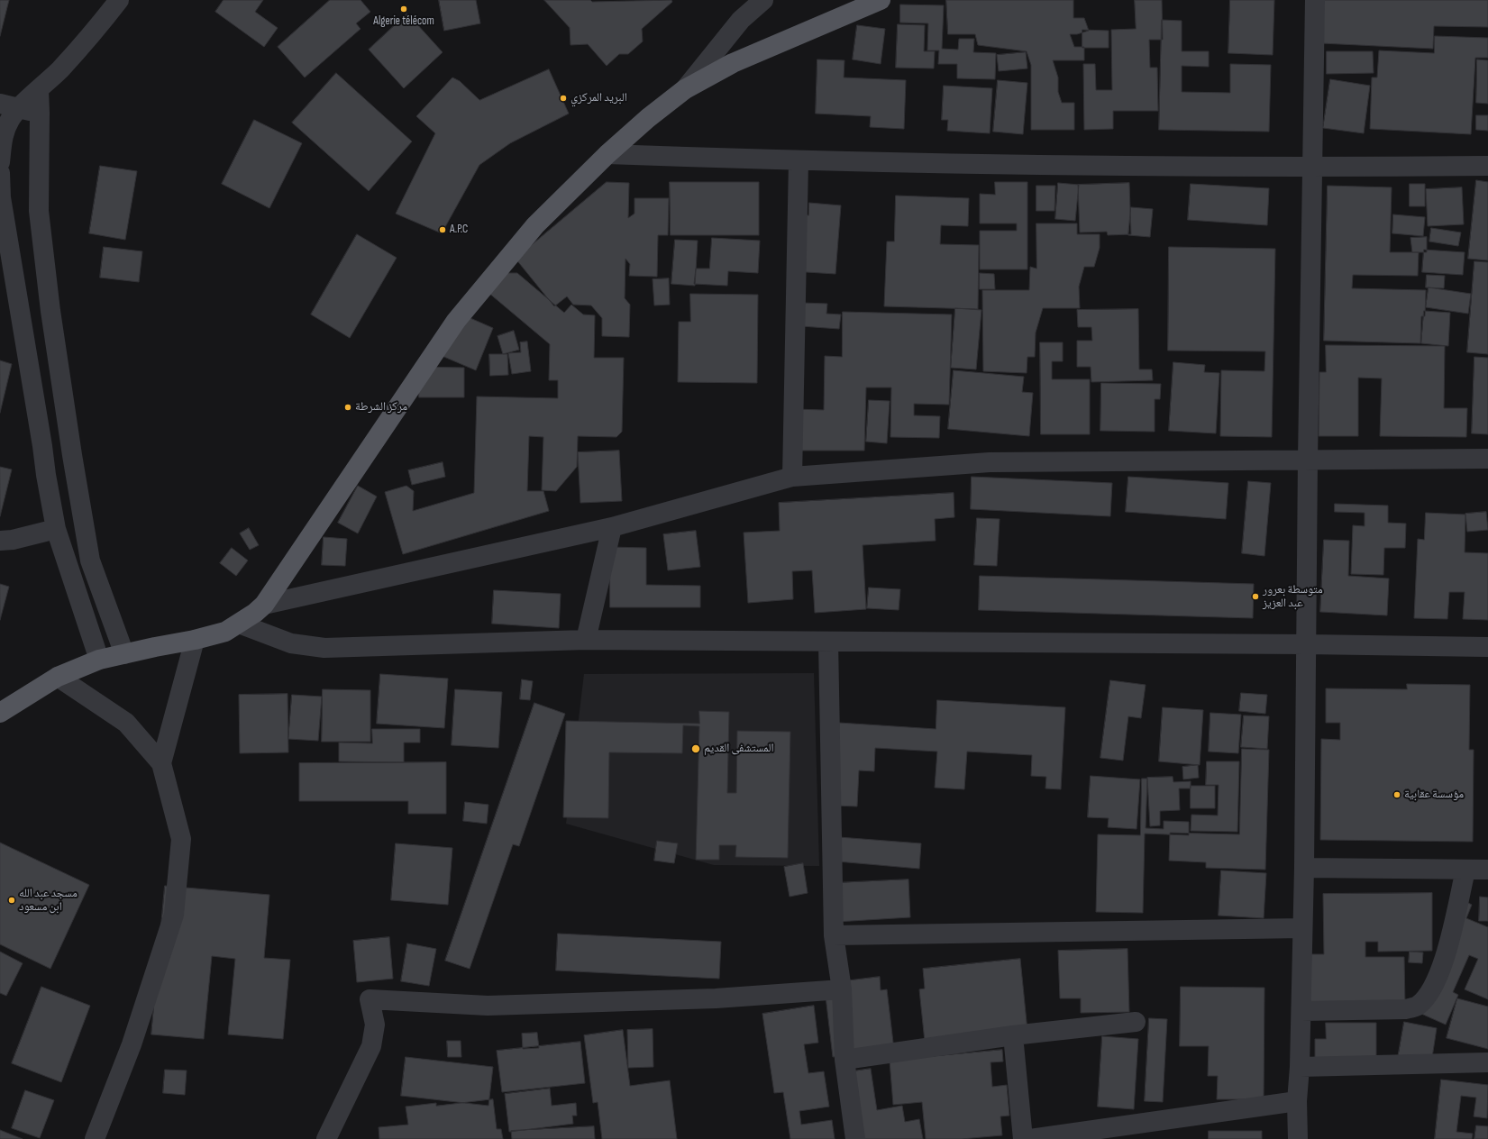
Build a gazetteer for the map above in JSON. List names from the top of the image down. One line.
{"places":["Algerie télécom","البريد المركزي","A.P.C","مركز الشرطة","متوسطة بعرور عبد العزيز","المستشفى القديم","مؤسسة عقابية","مسجد عبد الله ابن مسعود"]}
